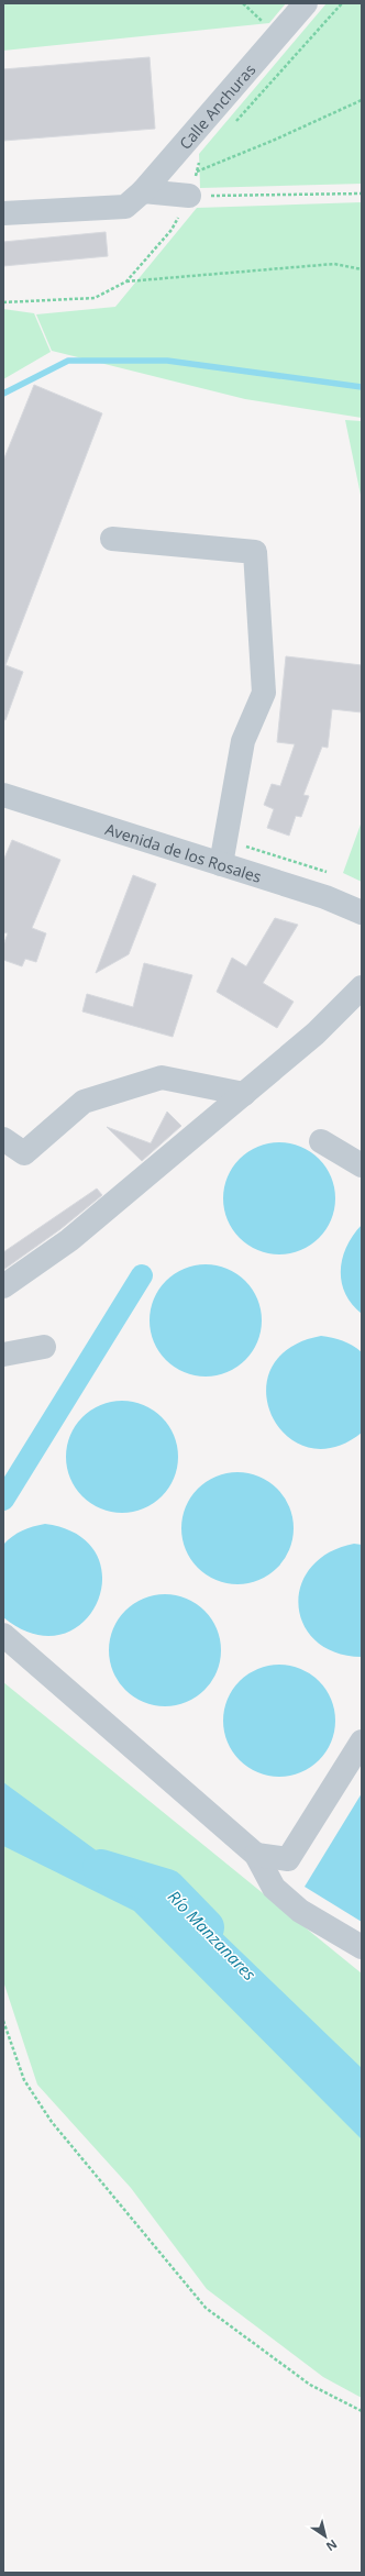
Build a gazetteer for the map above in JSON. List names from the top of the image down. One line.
{"streets":{"street":["Calle Anchuras","Avenida de los Rosales"]},"water":["Río Manzanares"],"north":"bottom right"}
